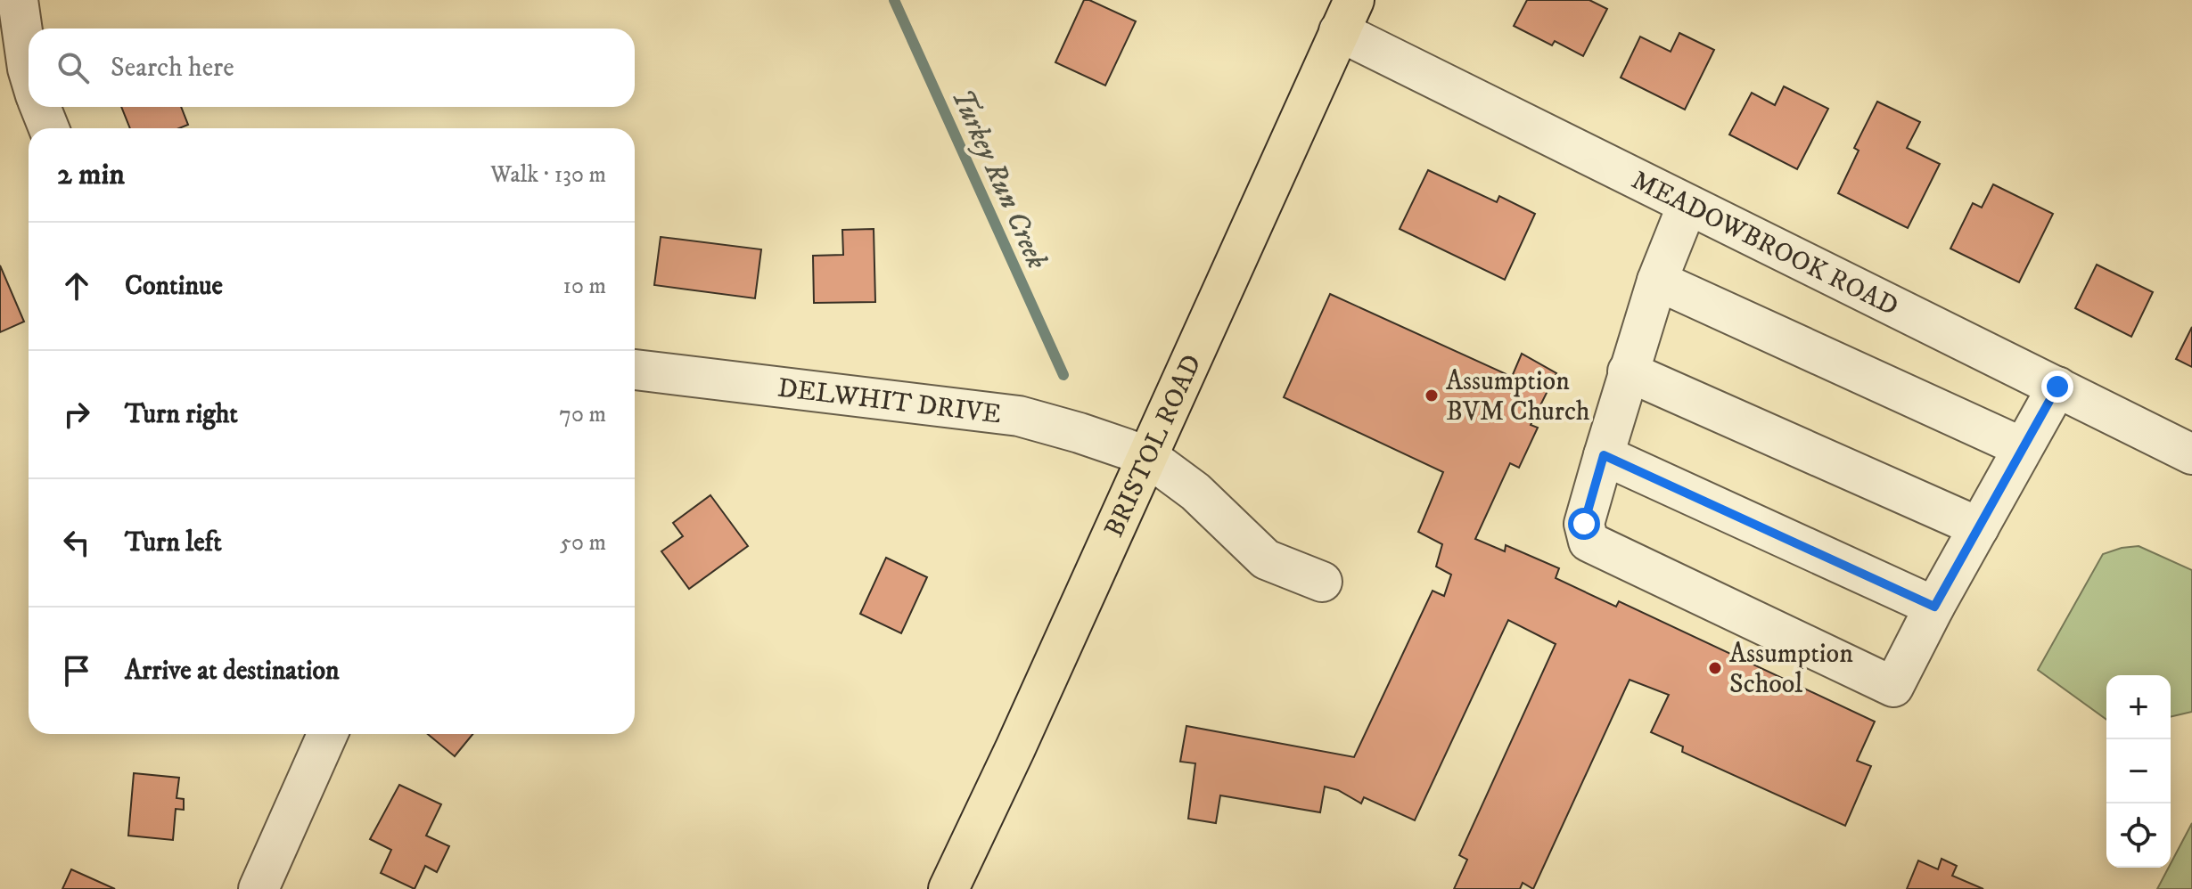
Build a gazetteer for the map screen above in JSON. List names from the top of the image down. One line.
{"streets":{"main road":["BRISTOL ROAD"],"street":["MEADOWBROOK ROAD","DELWHIT DRIVE"]},"crossings":[["MEADOWBROOK ROAD","BRISTOL ROAD"],["DELWHIT DRIVE","BRISTOL ROAD"]],"water":["Turkey Run Creek"],"places":["Assumption BVM Church","Assumption School"],"page":{"search":"Search here","heading":["2 min","Walk · 130 m"],"list":[["Continue","10 m"],["Turn right","70 m"],["Turn left","50 m"],"Arrive at destination"],"map_buttons":["+","−"]}}
